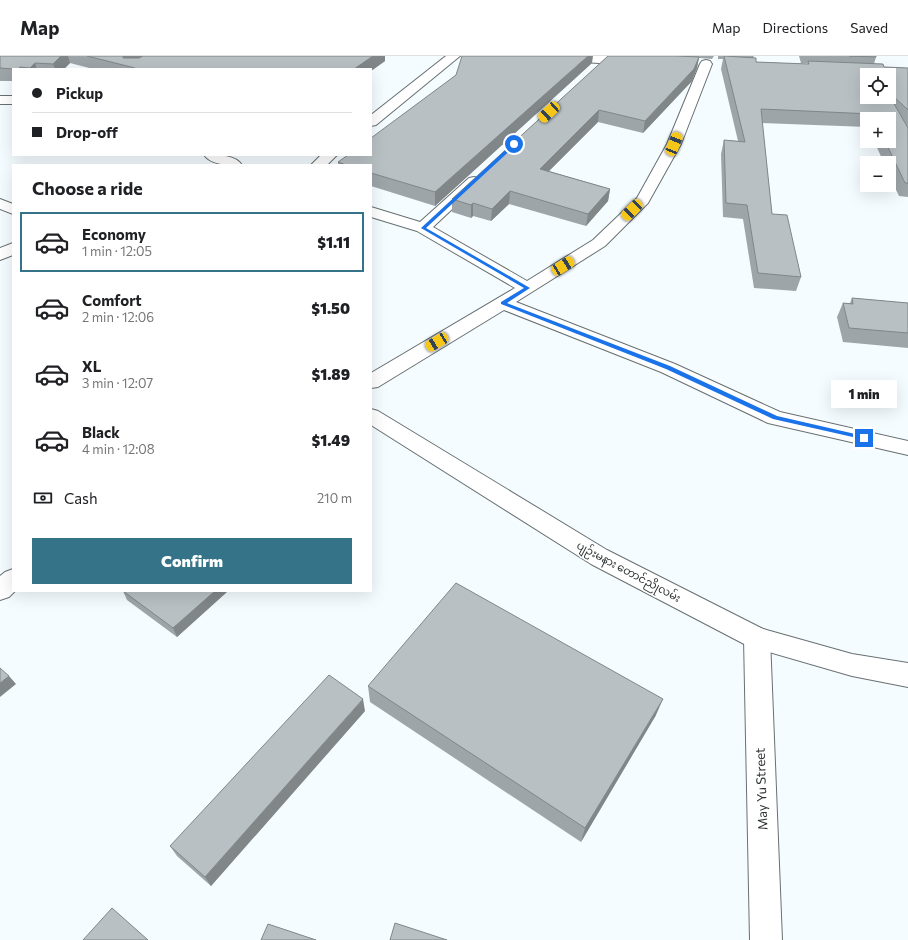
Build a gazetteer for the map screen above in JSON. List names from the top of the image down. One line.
{"streets":{"street":["ပျဉ်းမနား တောင်ညိုလမ်း","May Yu Street"]},"crossings":[["ပျဉ်းမနား တောင်ညိုလမ်း","May Yu Street"]],"page":{"header":"Map","nav":["Map","Directions","Saved"],"map_buttons":["+","−"],"banner":["Pickup","Drop-off"],"heading":"Choose a ride","list":[{"name":"Economy","note":"1 min · 12:05","value":"$1.11"},{"name":"Comfort","note":"2 min · 12:06","value":"$1.50"},{"name":"XL","note":"3 min · 12:07","value":"$1.89"},{"name":"Black","note":"4 min · 12:08","value":"$1.49"}],"bubble":"1 min","pay":["Cash","210 m"],"buttons":"Confirm"}}
